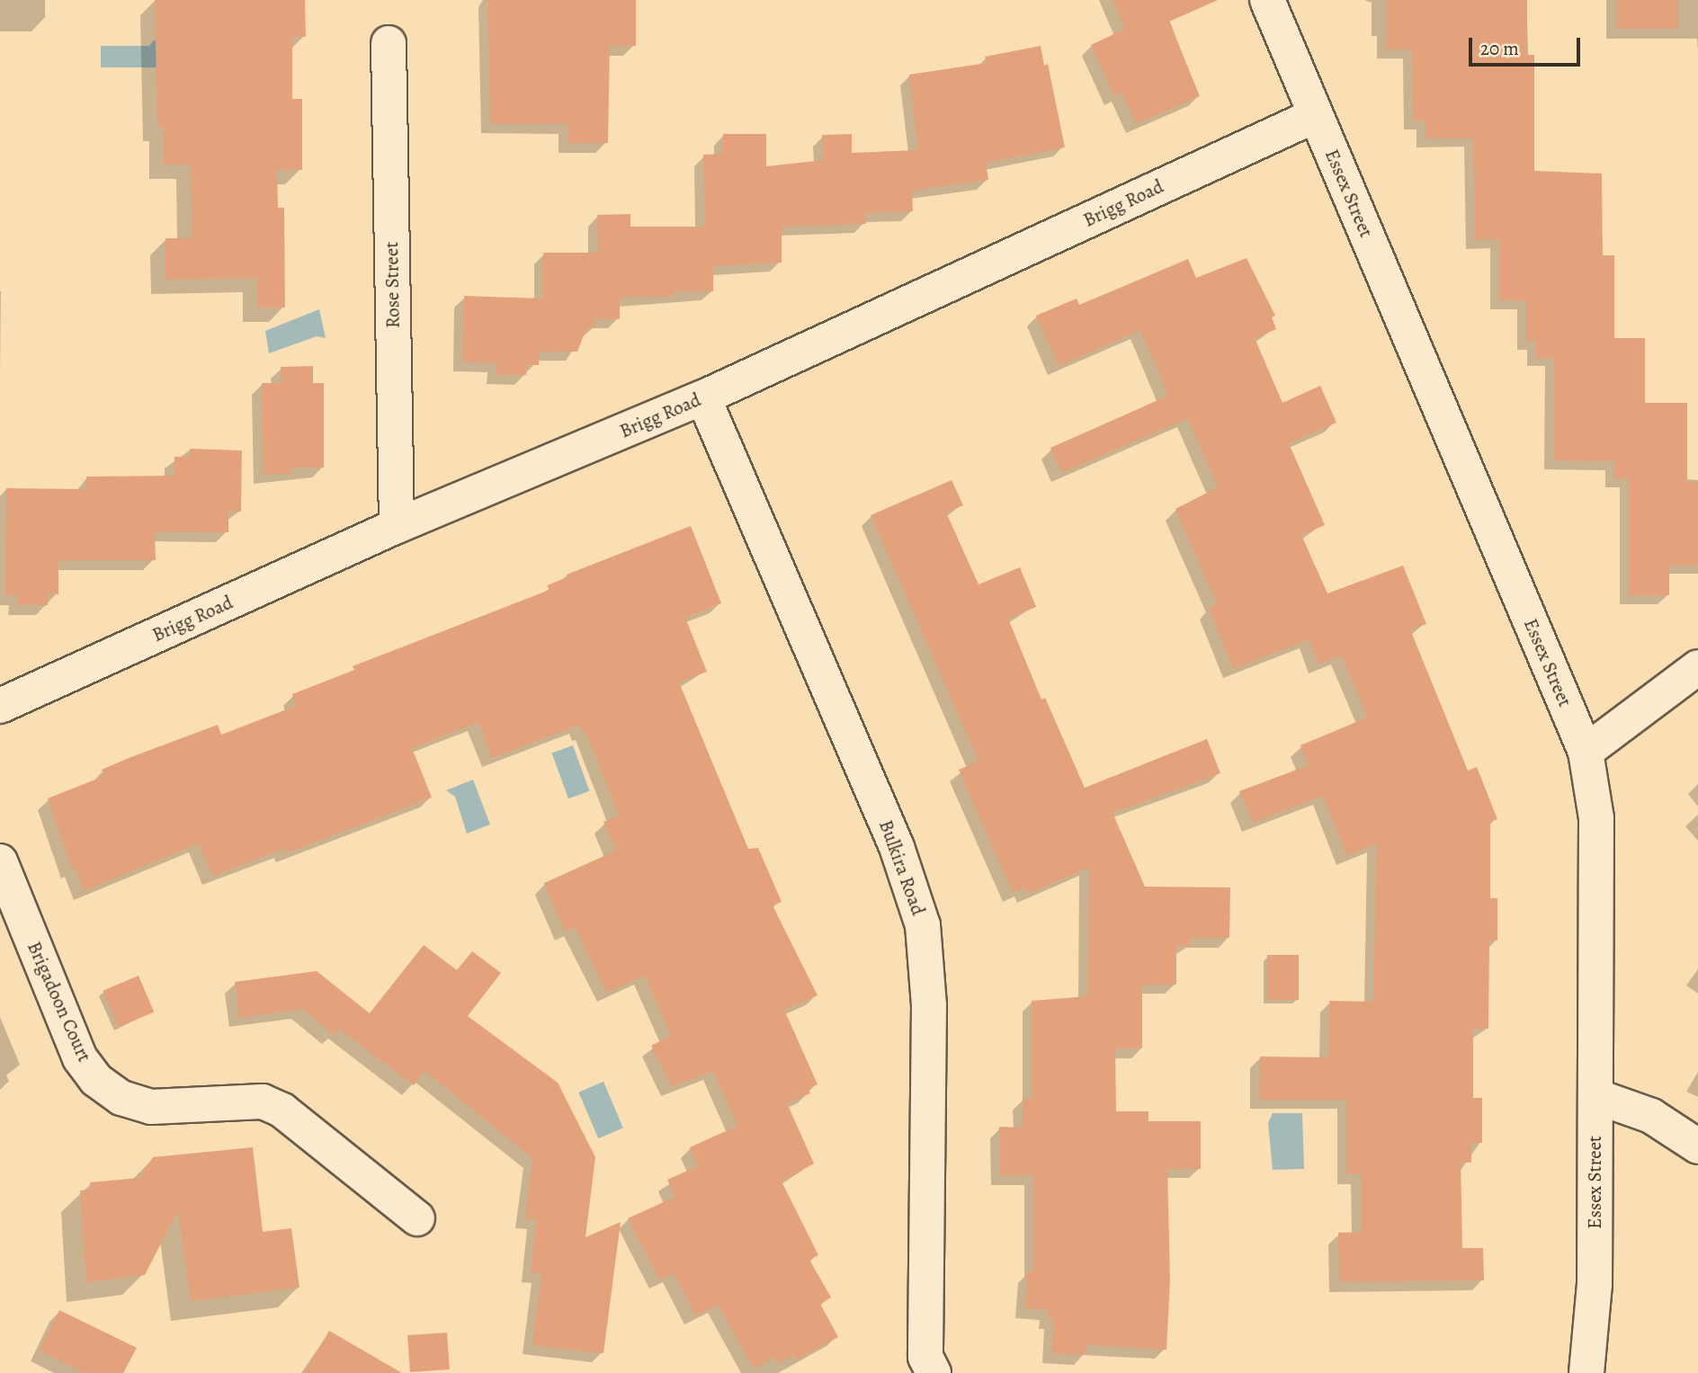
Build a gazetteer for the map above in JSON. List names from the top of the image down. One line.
{"streets":{"street":["Essex Street","Brigg Road","Rose Street","Bulkira Road","Brigadoon Court"]},"crossings":[["Essex Street","Brigg Road"],["Brigg Road","Rose Street"],["Brigg Road","Bulkira Road"]],"scale_bar":"20 m"}
